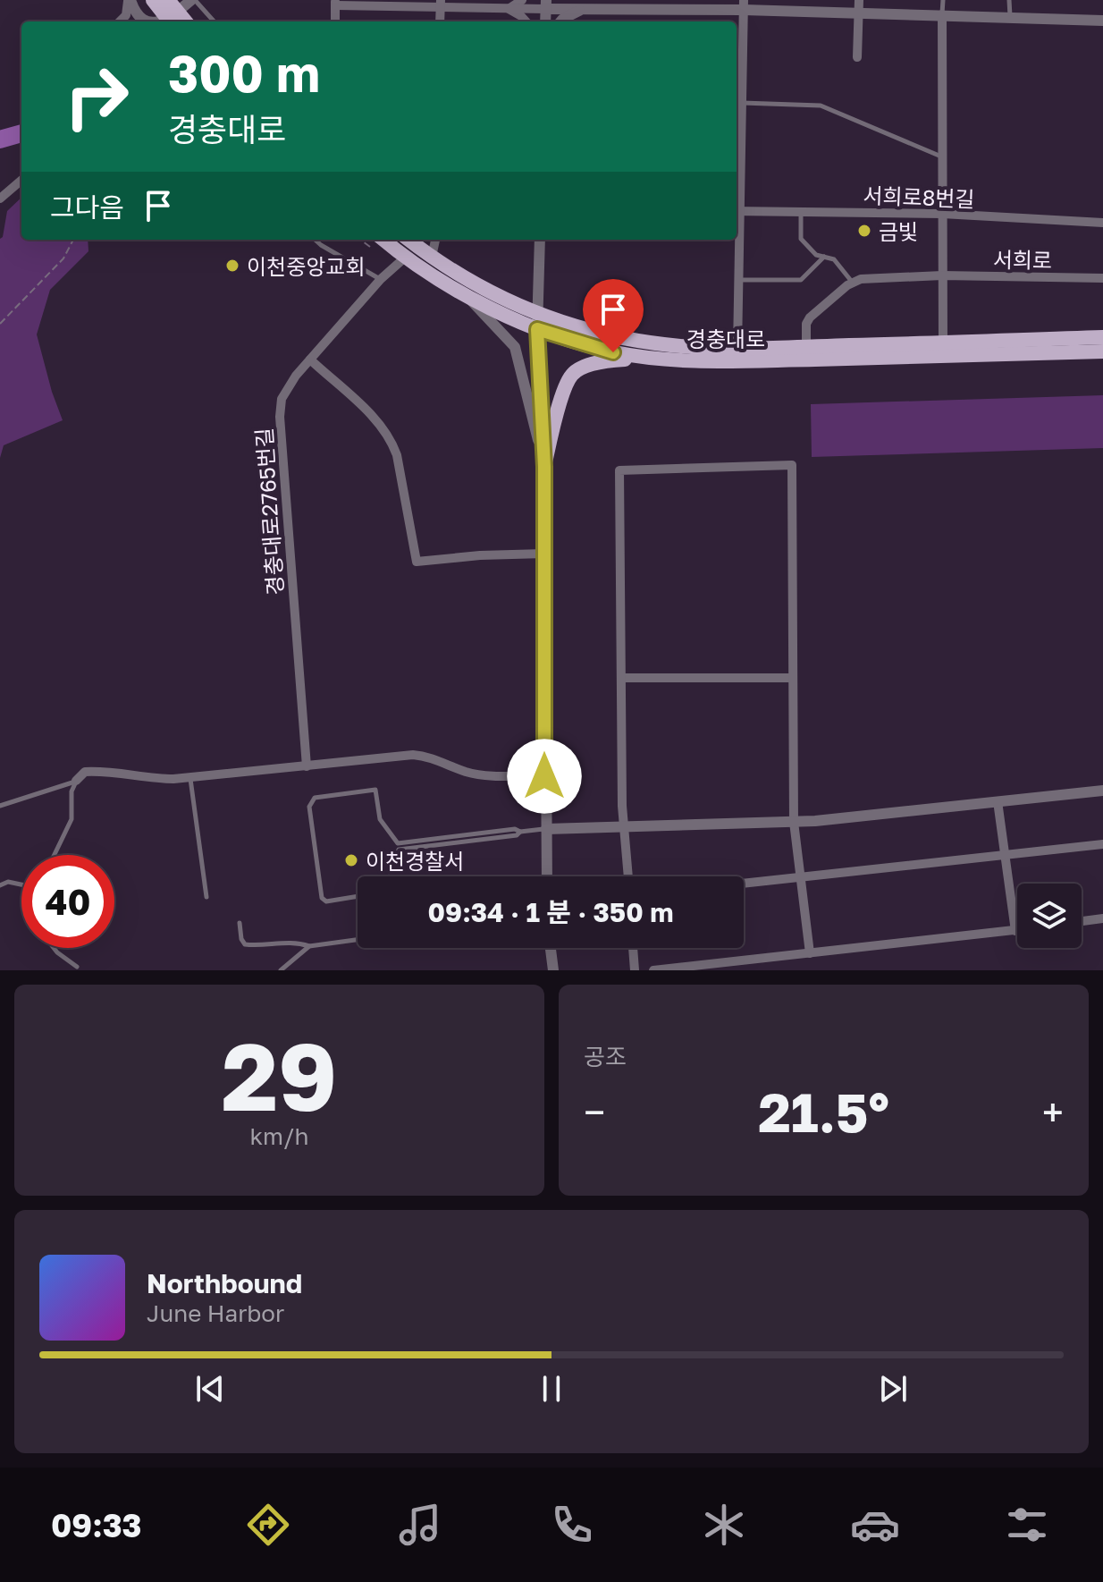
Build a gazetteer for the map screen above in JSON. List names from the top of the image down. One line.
{"streets":{"main road":["경충대로"],"street":["서희로8번길","서희로","경충대로2765번길"]},"crossings":[["경충대로","경충대로2765번길"]],"places":["금빛","이천중앙교회","이천경찰서"],"page":{"turn":["300 m","경충대로"],"then":"그다음","limit":"40","trip":"09:34 · 1 분 · 350 m","tile":[["29","km/h"],"공조"],"heat":["−","21.5°","+"],"song":["Northbound","June Harbor"],"tabs":"09:33"}}
